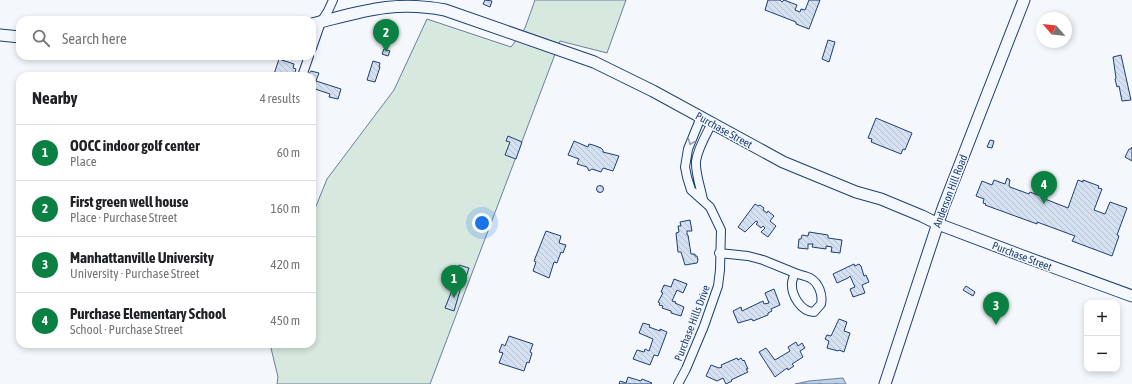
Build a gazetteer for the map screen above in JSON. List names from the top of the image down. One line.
{"streets":{"main road":["Purchase Street","Anderson Hill Road"],"street":["Purchase Hills Drive"]},"crossings":[["Purchase Street","Anderson Hill Road"],["Purchase Street","Purchase Hills Drive"]],"north":"top left","page":{"search":"Search here","pins":["2","4","1","3"],"heading":["Nearby","4 results"],"list":[{"mark":"1","name":"OOCC indoor golf center","note":"Place","value":"60 m"},{"mark":"2","name":"First green well house","note":"Place · Purchase Street","value":"160 m"},{"mark":"3","name":"Manhattanville University","note":"University · Purchase Street","value":"420 m"},{"mark":"4","name":"Purchase Elementary School","note":"School · Purchase Street","value":"450 m"}],"map_buttons":["+","−"]}}
